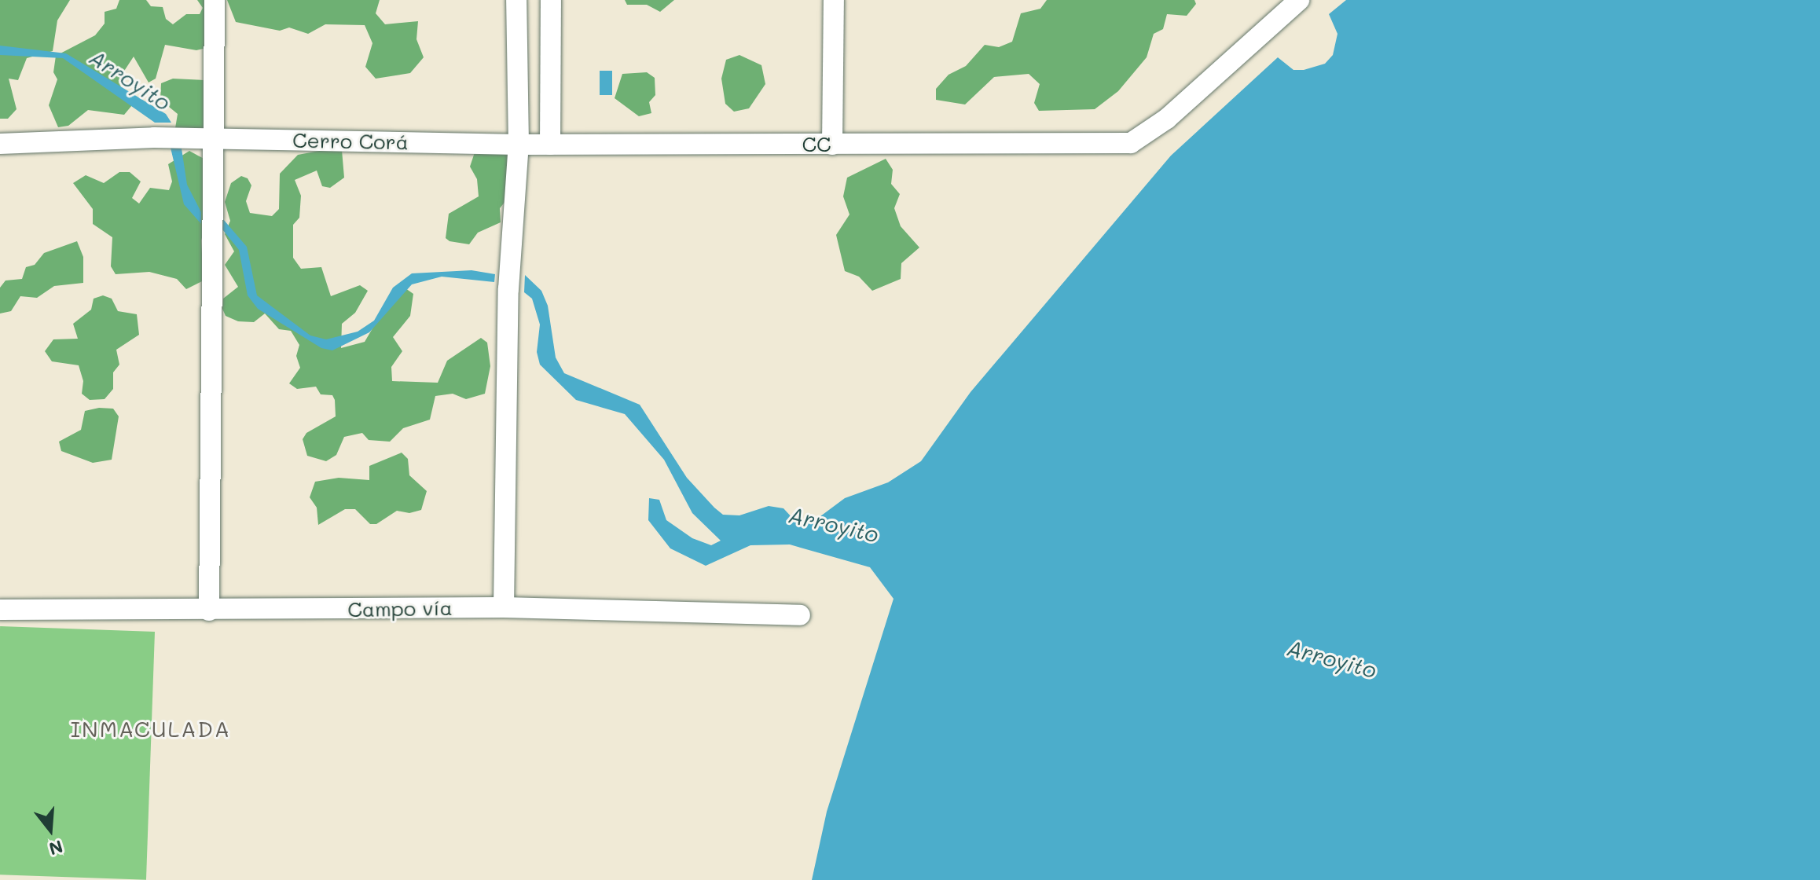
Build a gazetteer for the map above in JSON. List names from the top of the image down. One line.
{"streets":{"street":["Cerro Corá","CC","Campo vía"]},"crossings":[["Cerro Corá","CC"]],"districts":["INMACULADA"],"water":["Arroyito"],"north":"bottom"}
